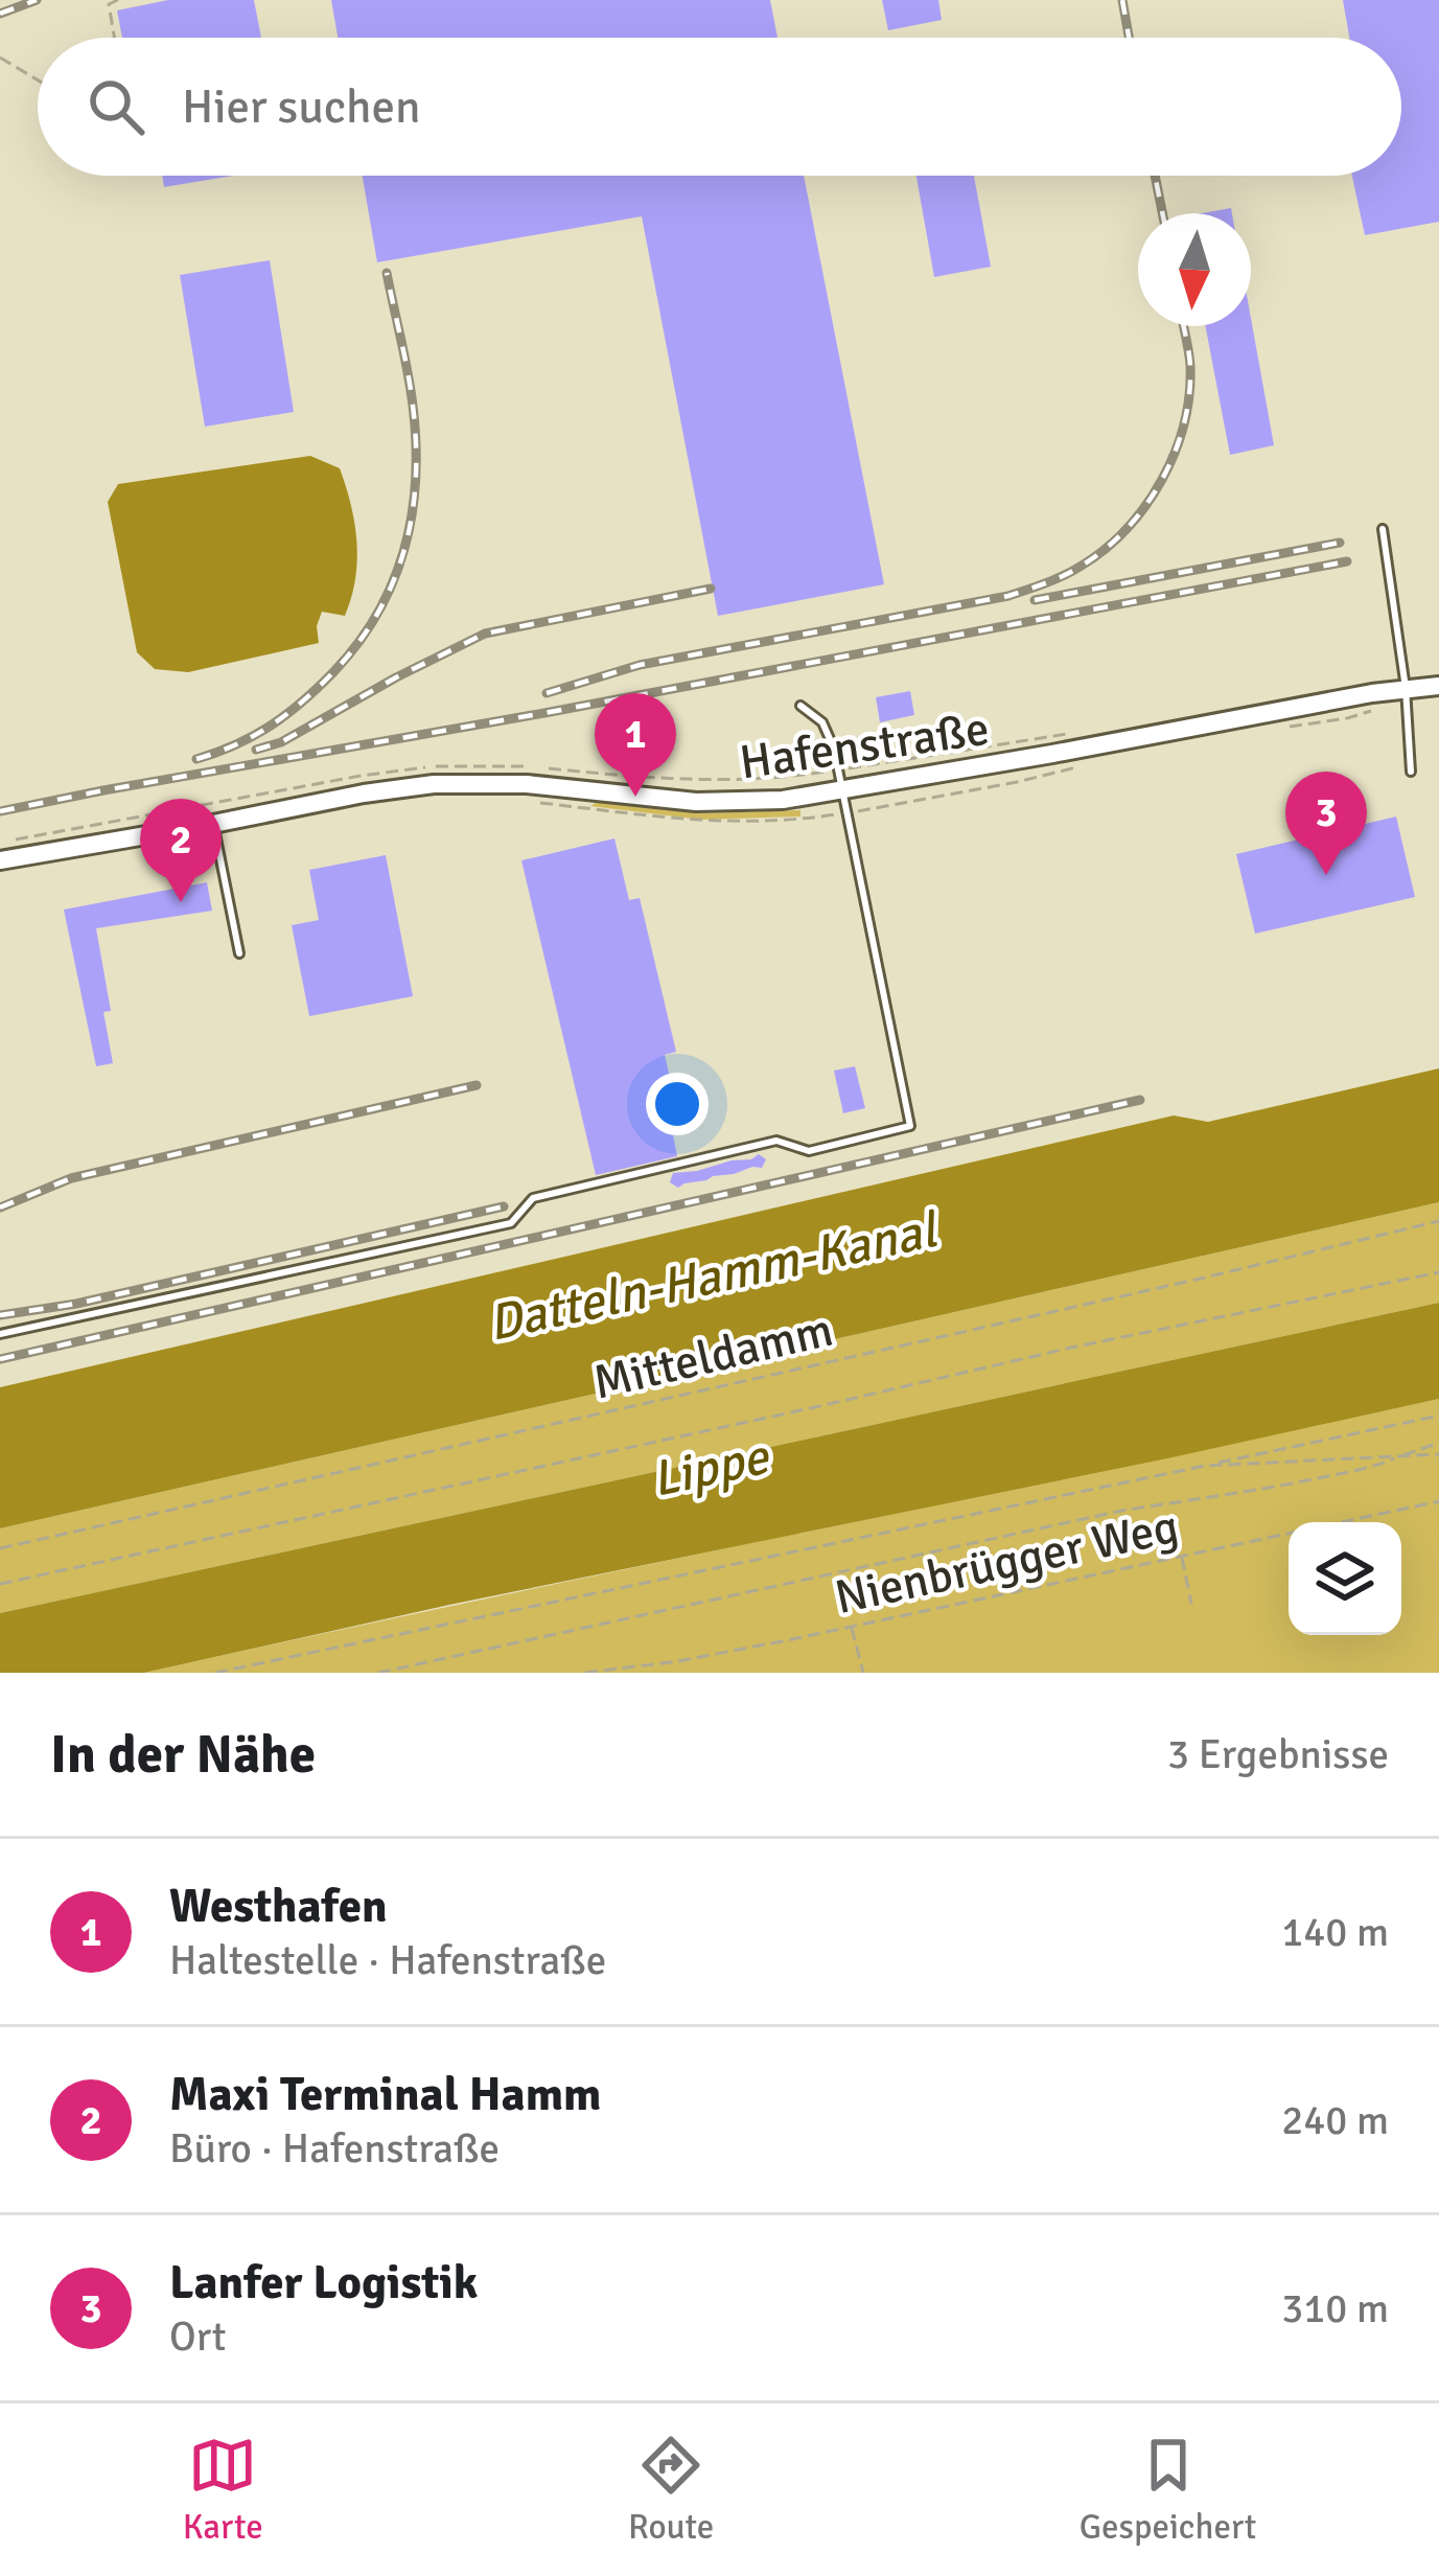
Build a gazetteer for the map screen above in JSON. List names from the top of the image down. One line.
{"streets":{"street":["Hafenstraße"],"path":["Mitteldamm","Nienbrügger Weg"]},"water":["Datteln-Hamm-Kanal","Lippe"],"north":"bottom","page":{"search":"Hier suchen","pins":["1","3","2"],"heading":["In der Nähe","3 Ergebnisse"],"list":[{"mark":"1","name":"Westhafen","note":"Haltestelle · Hafenstraße","value":"140 m"},{"mark":"2","name":"Maxi Terminal Hamm","note":"Büro · Hafenstraße","value":"240 m"},{"mark":"3","name":"Lanfer Logistik","note":"Ort","value":"310 m"}],"nav":["Karte","Route","Gespeichert"]}}
